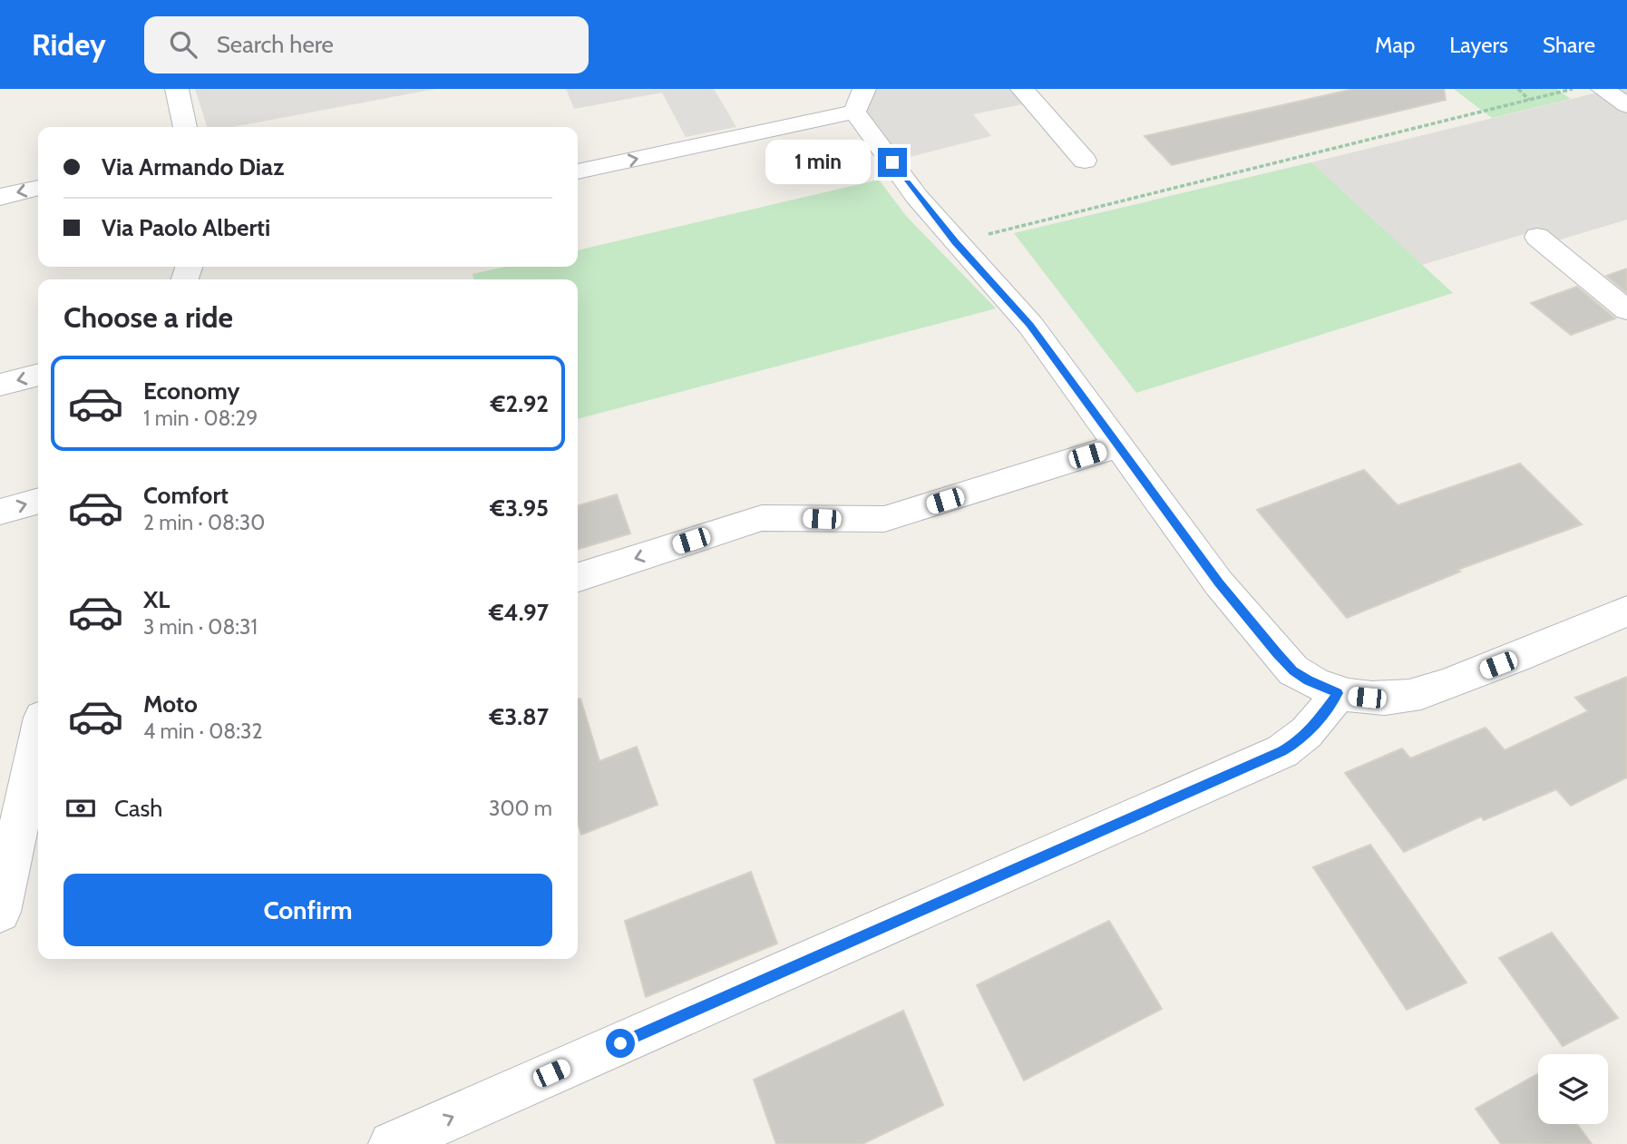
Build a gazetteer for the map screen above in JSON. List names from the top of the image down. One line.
{"page":{"header":"Ridey","search":"Search here","nav":["Map","Layers","Share"],"banner":["Via Armando Diaz","Via Paolo Alberti"],"bubble":"1 min","heading":"Choose a ride","list":[{"name":"Economy","note":"1 min · 08:29","value":"€2.92"},{"name":"Comfort","note":"2 min · 08:30","value":"€3.95"},{"name":"XL","note":"3 min · 08:31","value":"€4.97"},{"name":"Moto","note":"4 min · 08:32","value":"€3.87"}],"pay":["Cash","300 m"],"buttons":"Confirm"}}
